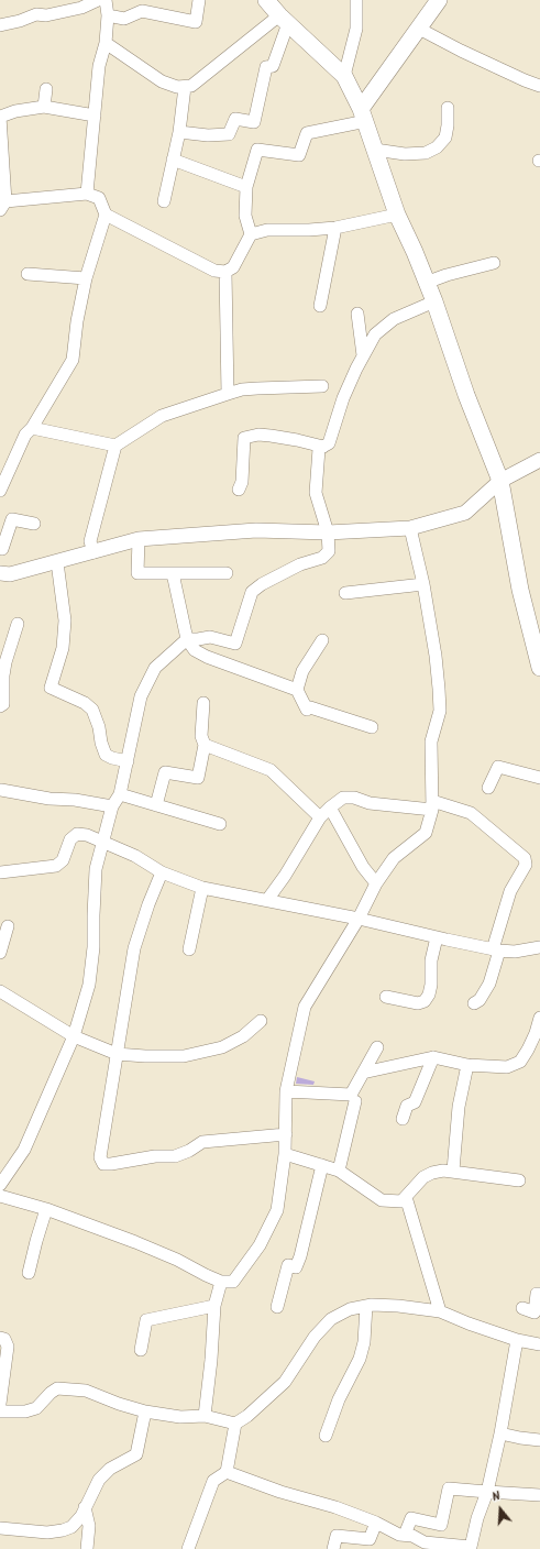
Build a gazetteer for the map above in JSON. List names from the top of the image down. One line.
{"north":"top"}
